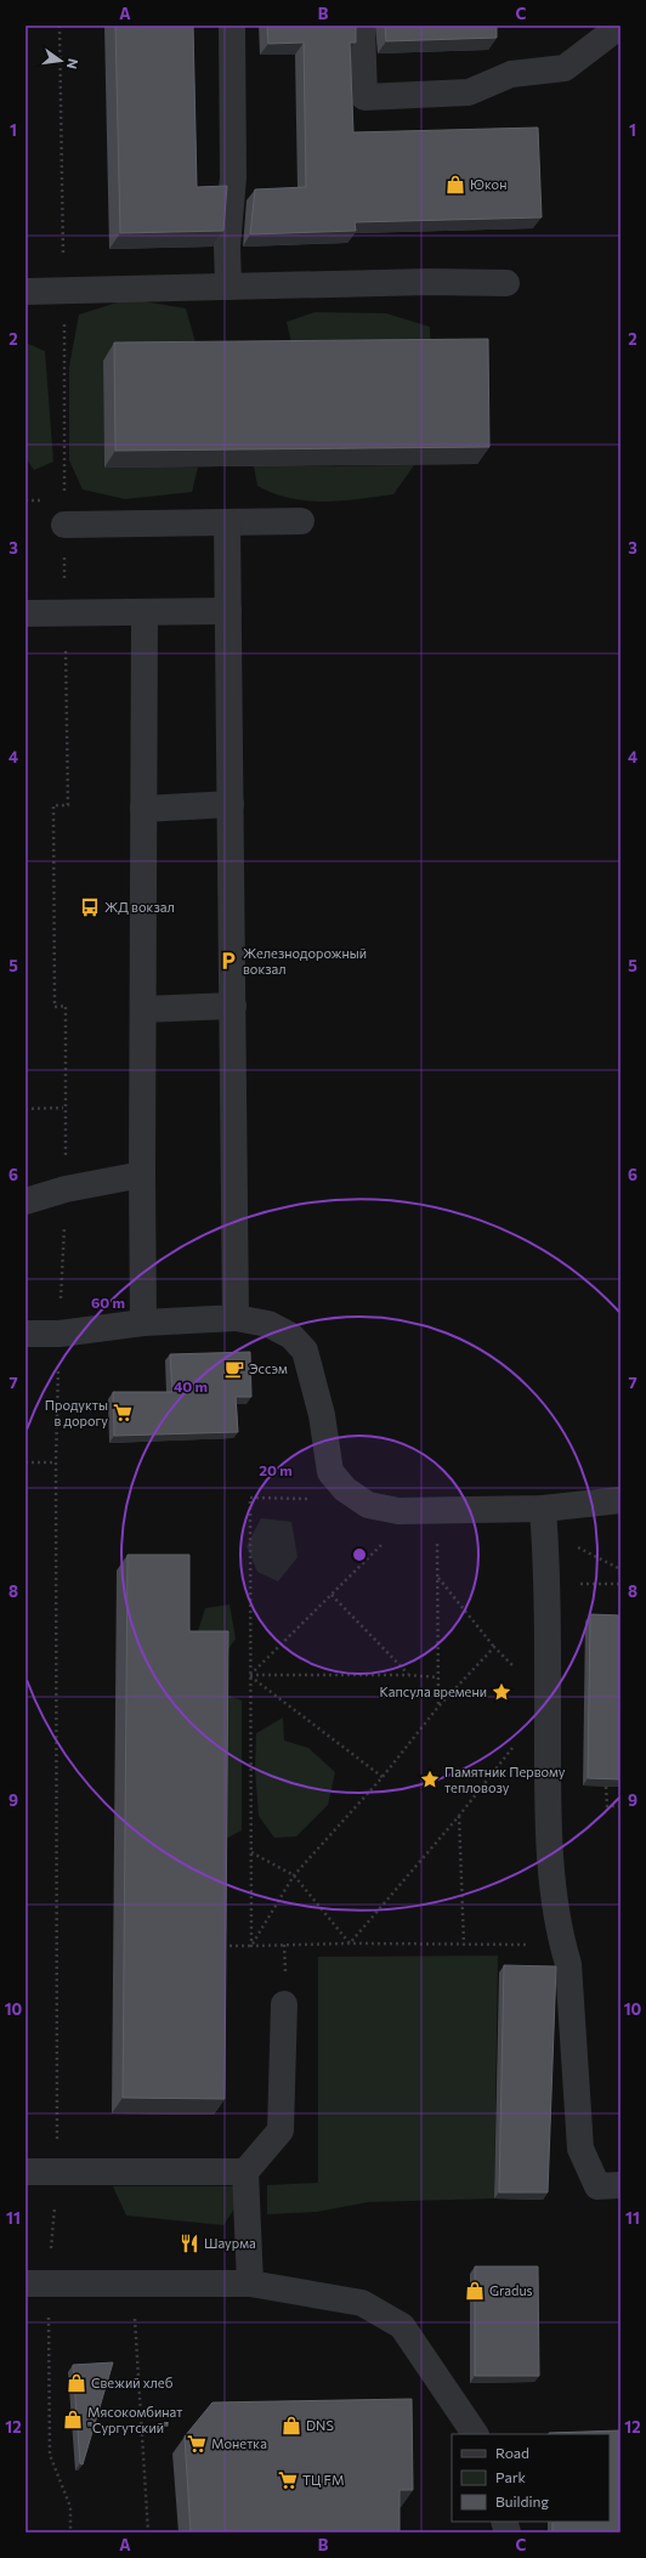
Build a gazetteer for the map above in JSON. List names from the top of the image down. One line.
{"places":{"shop":["Юкон","Gradus","Свежий хлеб","Мясокомбинат \"Сургутский\"","DNS"],"bus stop":["ЖД вокзал"],"parking":["Железнодорожный вокзал"],"cafe":["Эссэм"],"supermarket":["Продукты в дорогу","Монетка","ТЦ FM"],"place":["Капсула времени","Памятник Первому тепловозу"],"restaurant":["Шаурма"]},"legend":["Road","Park","Building"],"north":"right","grid":{"columns":["A","B","C"],"rows":["1","2","3","4","5","6","7","8","9","10","11","12"]},"rings":["60 m","40 m","20 m"]}
